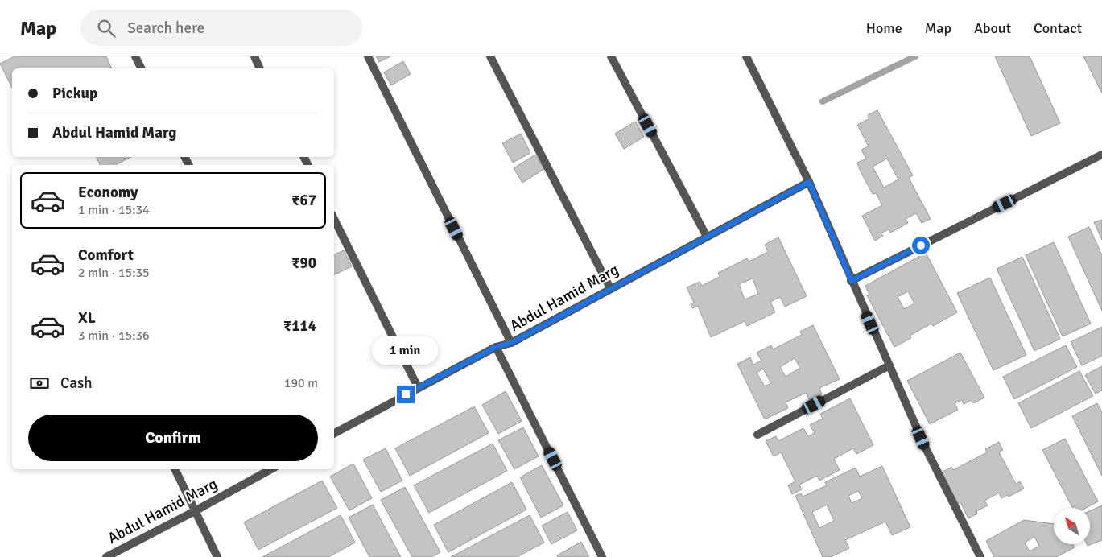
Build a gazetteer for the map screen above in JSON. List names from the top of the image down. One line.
{"streets":{"street":["Abdul Hamid Marg"]},"north":"top left","page":{"header":"Map","search":"Search here","nav":["Home","Map","About","Contact"],"banner":["Pickup","Abdul Hamid Marg"],"list":[{"name":"Economy","note":"1 min · 15:34","value":"₹67"},{"name":"Comfort","note":"2 min · 15:35","value":"₹90"},{"name":"XL","note":"3 min · 15:36","value":"₹114"}],"bubble":"1 min","pay":["Cash","190 m"],"buttons":"Confirm"}}
